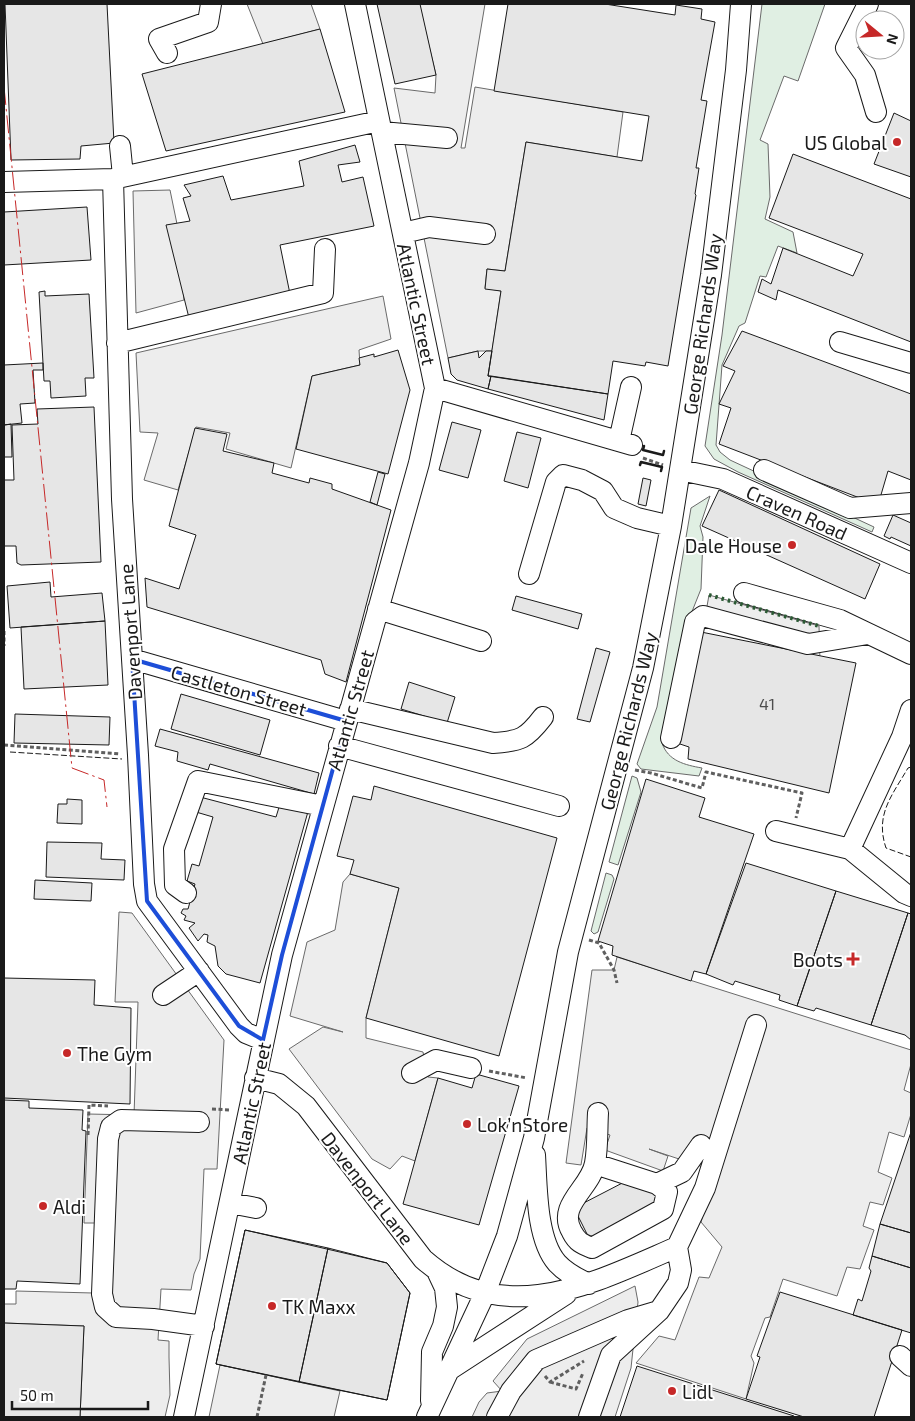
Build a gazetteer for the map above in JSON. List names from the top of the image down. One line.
{"streets":{"street":["Atlantic Street","George Richards Way","Craven Road","Davenport Lane","Castleton Street"]},"crossings":[["Atlantic Street","Davenport Lane"],["Atlantic Street","Castleton Street"],["George Richards Way","Craven Road"],["George Richards Way","Davenport Lane"],["Davenport Lane","Castleton Street"]],"places":{"other":["US Global","Dale House","The Gym","Lok’nStore","Aldi","TK Maxx","Lidl"],"health":["Boots"]},"house_numbers":["41"],"scale_bar":"50 m","north":"right"}
